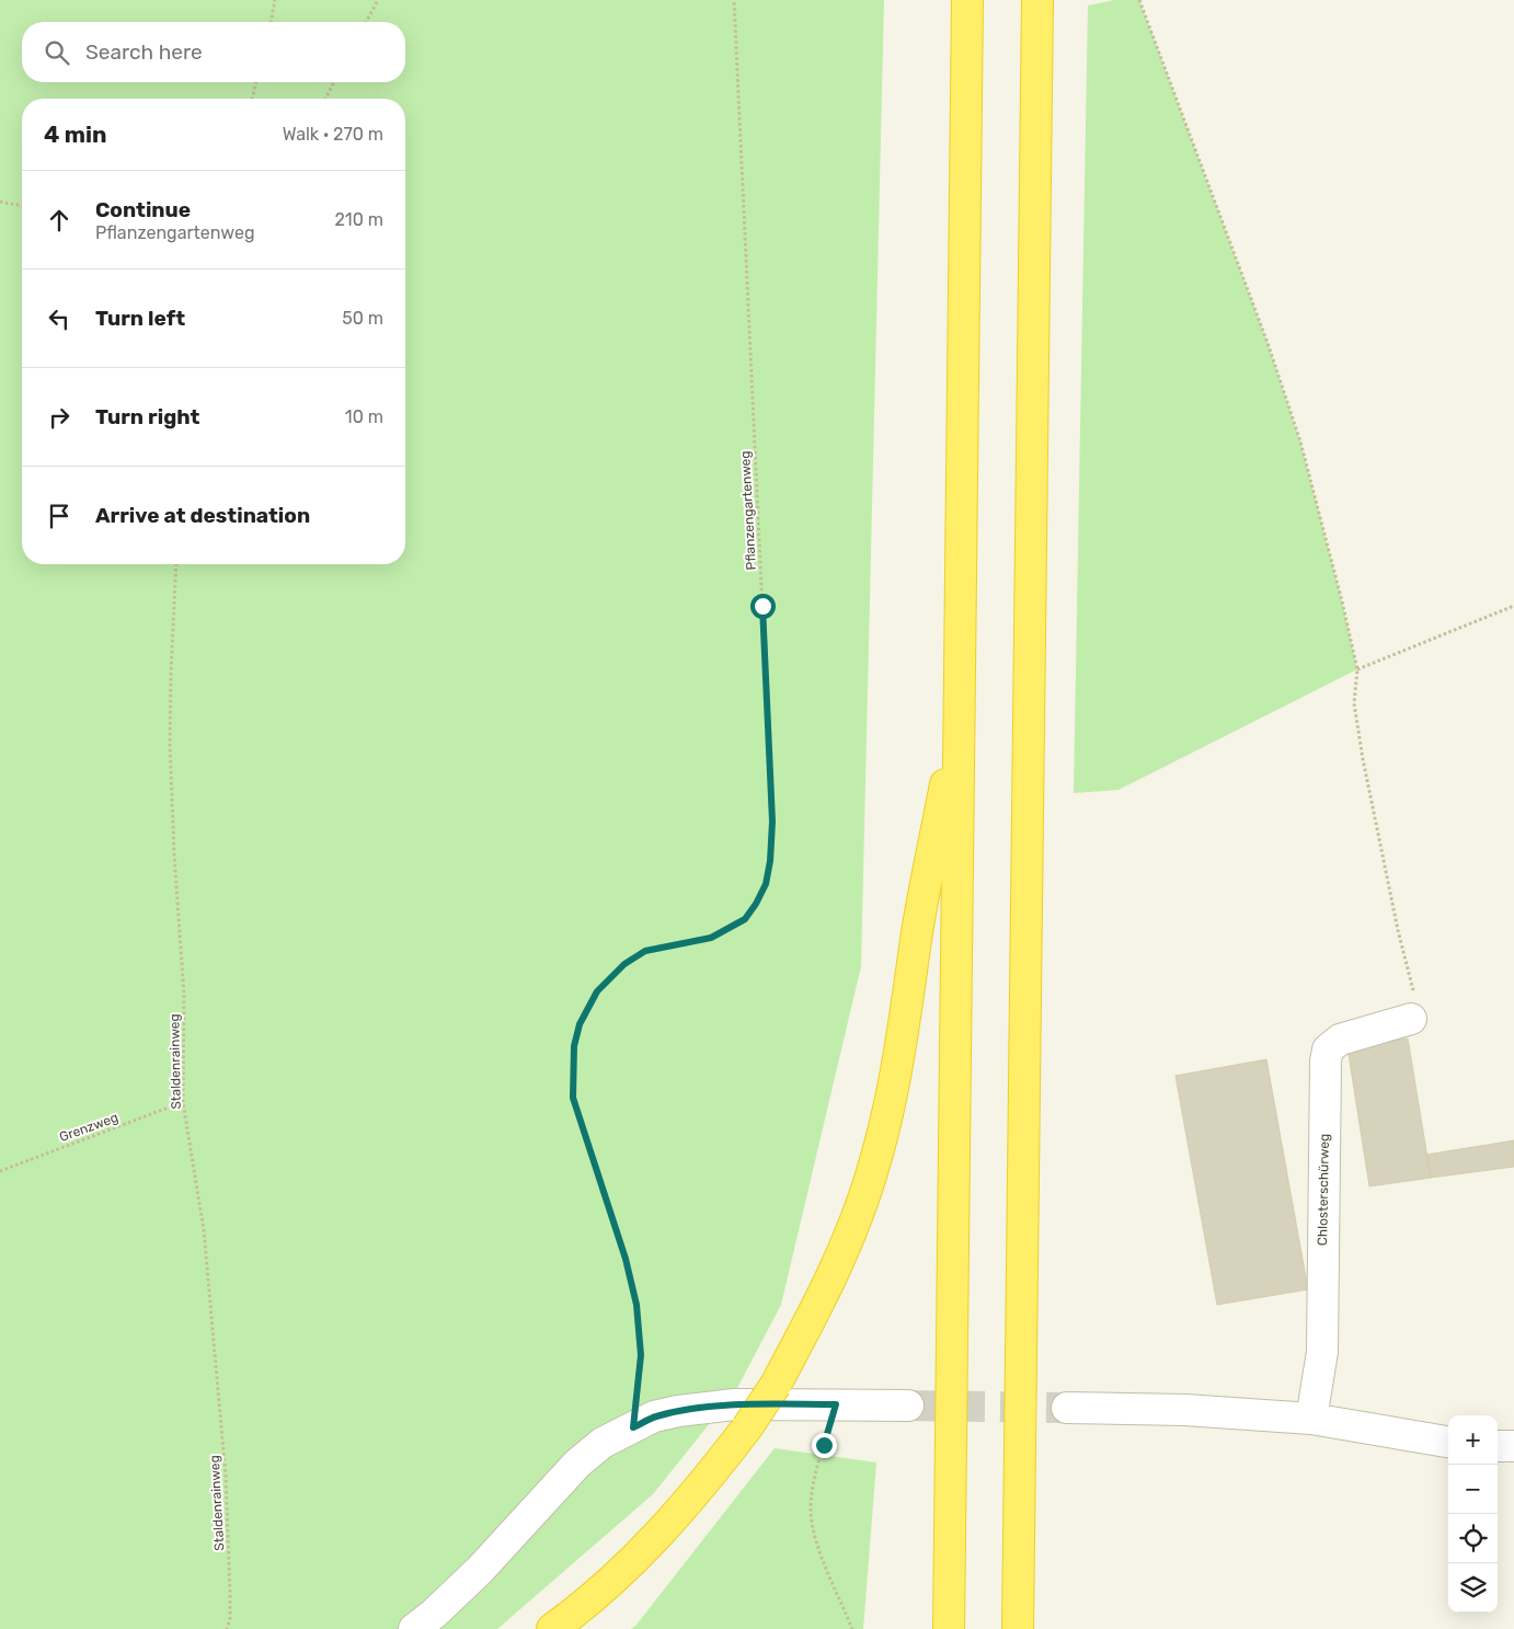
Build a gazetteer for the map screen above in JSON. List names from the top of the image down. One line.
{"streets":{"lane":["Chlosterschürweg"],"path":["Pflanzengartenweg","Staldenrainweg","Grenzweg"]},"crossings":[["Staldenrainweg","Grenzweg"]],"page":{"search":"Search here","heading":["4 min","Walk · 270 m"],"list":[["Continue","Pflanzengartenweg","210 m"],["Turn left","50 m"],["Turn right","10 m"],"Arrive at destination"],"map_buttons":["+","−"]}}
